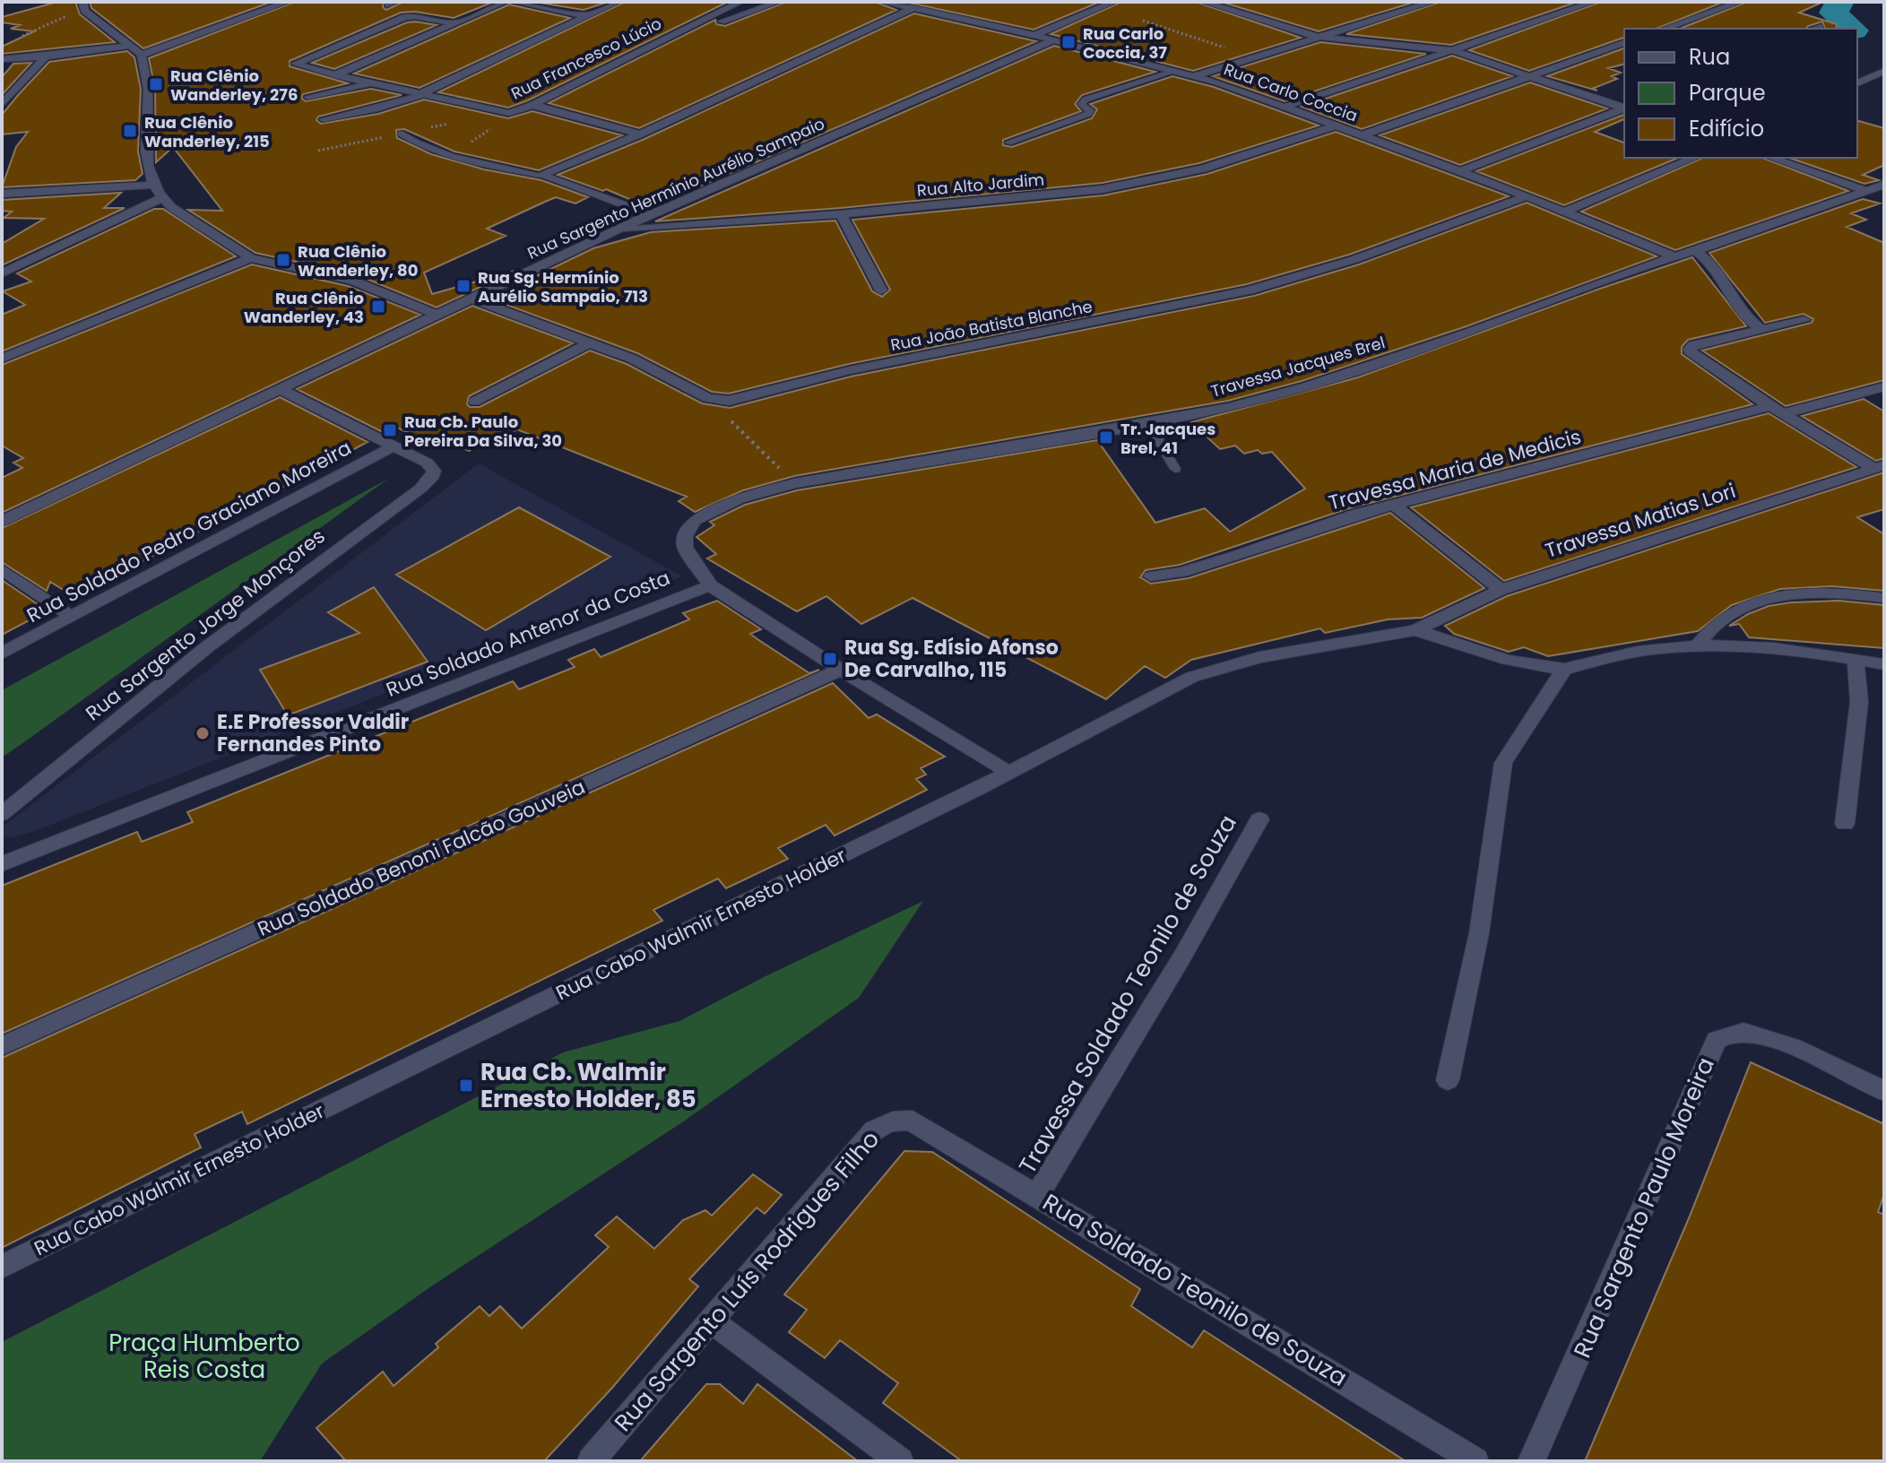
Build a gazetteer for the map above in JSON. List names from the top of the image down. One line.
{"streets":{"street":["Rua Francesco Lúcio","Rua Carlo Coccia","Rua Alto Jardim","Rua Sargento Hermínio Aurélio Sampaio","Rua João Batista Blanche","Travessa Jacques Brel","Travessa Maria de Medicis","Travessa Matias Lori","Rua Soldado Pedro Graciano Moreira","Rua Sargento Jorge Monçores","Rua Soldado Antenor da Costa","Rua Soldado Benoni Falcão Gouveia","Rua Cabo Walmir Ernesto Holder","Travessa Soldado Teonilo de Souza","Rua Sargento Paulo Moreira","Rua Sargento Luís Rodrigues Filho","Rua Soldado Teonilo de Souza"]},"crossings":[["Rua Carlo Coccia","Rua Alto Jardim"],["Rua Carlo Coccia","Rua Sargento Hermínio Aurélio Sampaio"],["Rua Carlo Coccia","Rua João Batista Blanche"],["Rua Carlo Coccia","Travessa Jacques Brel"],["Rua Alto Jardim","Rua Sargento Hermínio Aurélio Sampaio"],["Rua Sargento Hermínio Aurélio Sampaio","Rua João Batista Blanche"],["Travessa Jacques Brel","Rua Soldado Antenor da Costa"],["Travessa Matias Lori","Rua Cabo Walmir Ernesto Holder"],["Rua Soldado Pedro Graciano Moreira","Rua Sargento Jorge Monçores"],["Travessa Soldado Teonilo de Souza","Rua Soldado Teonilo de Souza"],["Rua Sargento Luís Rodrigues Filho","Rua Soldado Teonilo de Souza"]],"parks":["Praça Humberto Reis Costa"],"places":{"transit":["Rua Carlo Coccia, 37","Rua Clênio Wanderley, 276","Rua Clênio Wanderley, 215","Rua Clênio Wanderley, 80","Rua Sg. Hermínio Aurélio Sampaio, 713","Rua Clênio Wanderley, 43","Rua Cb. Paulo Pereira Da Silva, 30","Tr. Jacques Brel, 41","Rua Sg. Edísio Afonso De Carvalho, 115","Rua Cb. Walmir Ernesto Holder, 85"],"other":["E.E Professor Valdir Fernandes Pinto"]},"legend":["Rua","Parque","Edifício"]}
